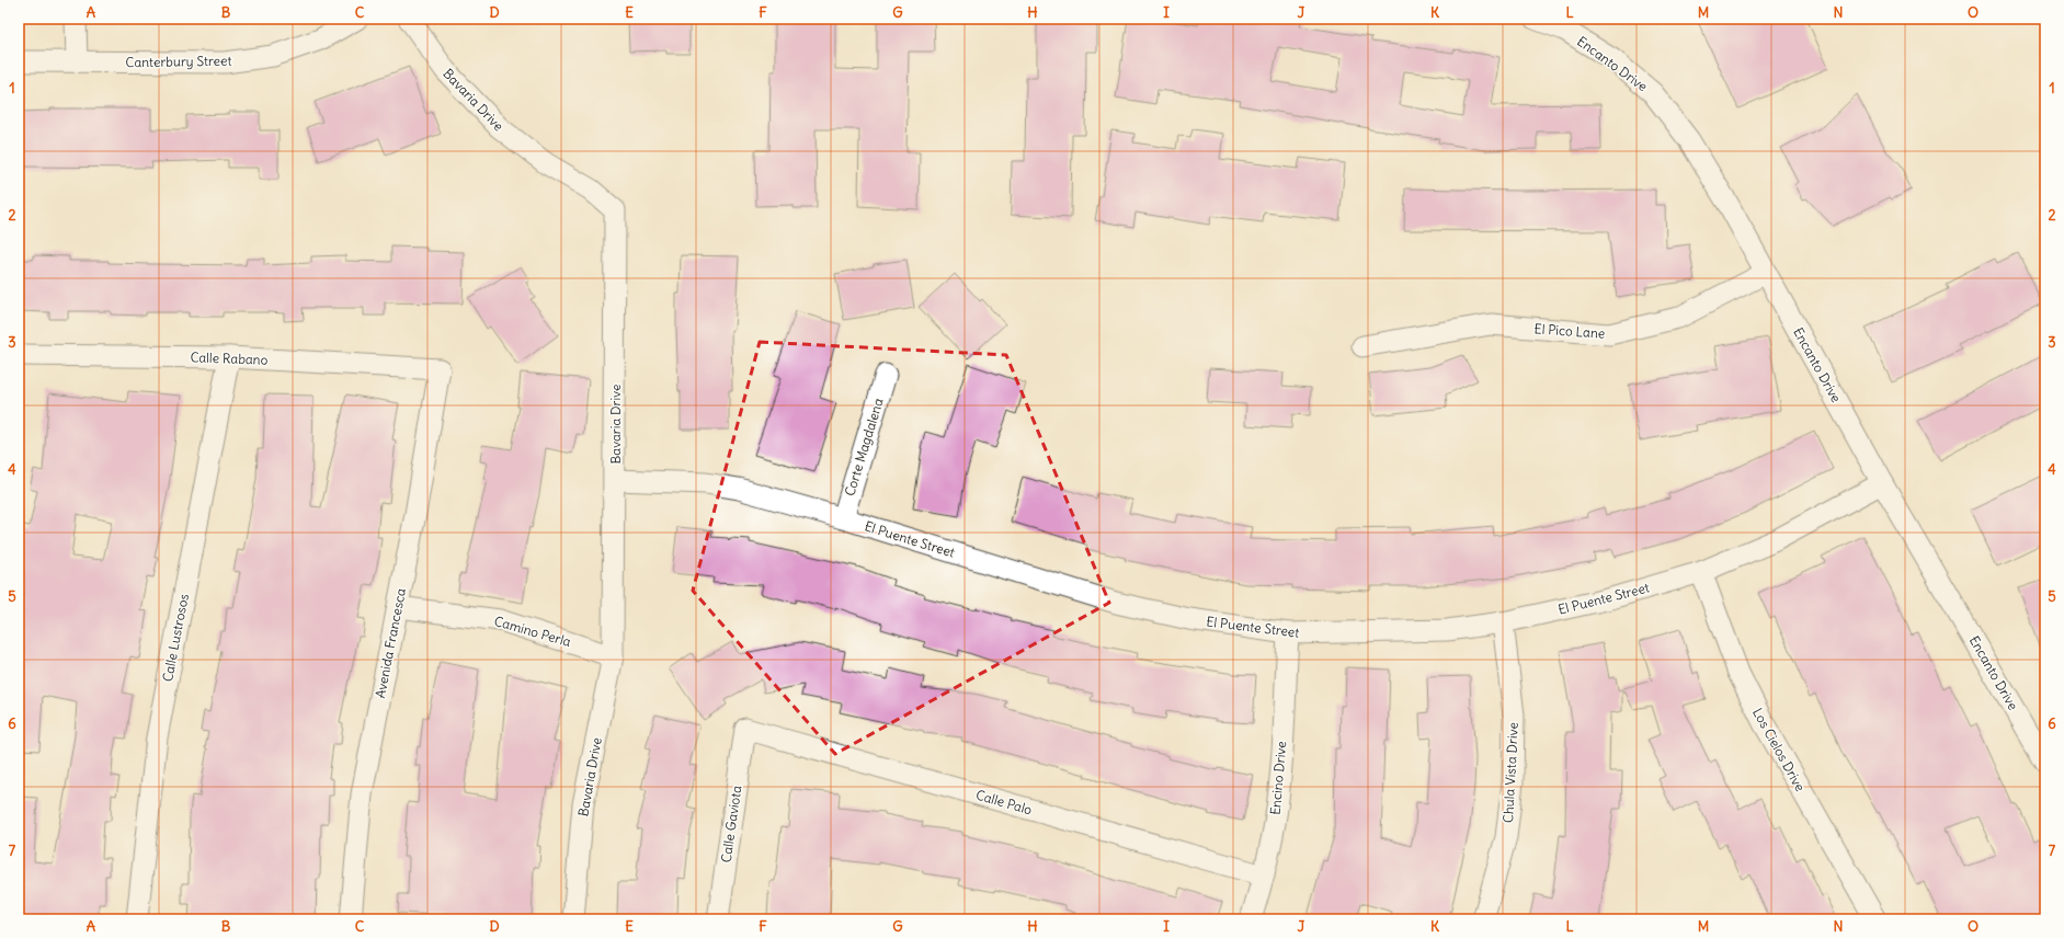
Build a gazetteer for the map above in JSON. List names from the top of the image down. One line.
{"streets":{"street":["Canterbury Street","Encanto Drive","Bavaria Drive","El Pico Lane","Calle Rabano","Corte Magdalena","El Puente Street","Camino Perla","Calle Lustrosos","Avenida Francesca","Los Cielos Drive","Chula Vista Drive","Encino Drive","Calle Palo","Calle Gaviota"]},"crossings":[["Encanto Drive","El Pico Lane"],["Encanto Drive","El Puente Street"],["Bavaria Drive","El Puente Street"],["Bavaria Drive","Camino Perla"],["Calle Rabano","Calle Lustrosos"],["Calle Rabano","Avenida Francesca"],["Corte Magdalena","El Puente Street"],["El Puente Street","Los Cielos Drive"],["El Puente Street","Chula Vista Drive"],["El Puente Street","Encino Drive"],["Camino Perla","Avenida Francesca"],["Encino Drive","Calle Palo"],["Calle Palo","Calle Gaviota"]],"grid":{"columns":["A","B","C","D","E","F","G","H","I","J","K","L","M","N","O"],"rows":["1","2","3","4","5","6","7"]}}
